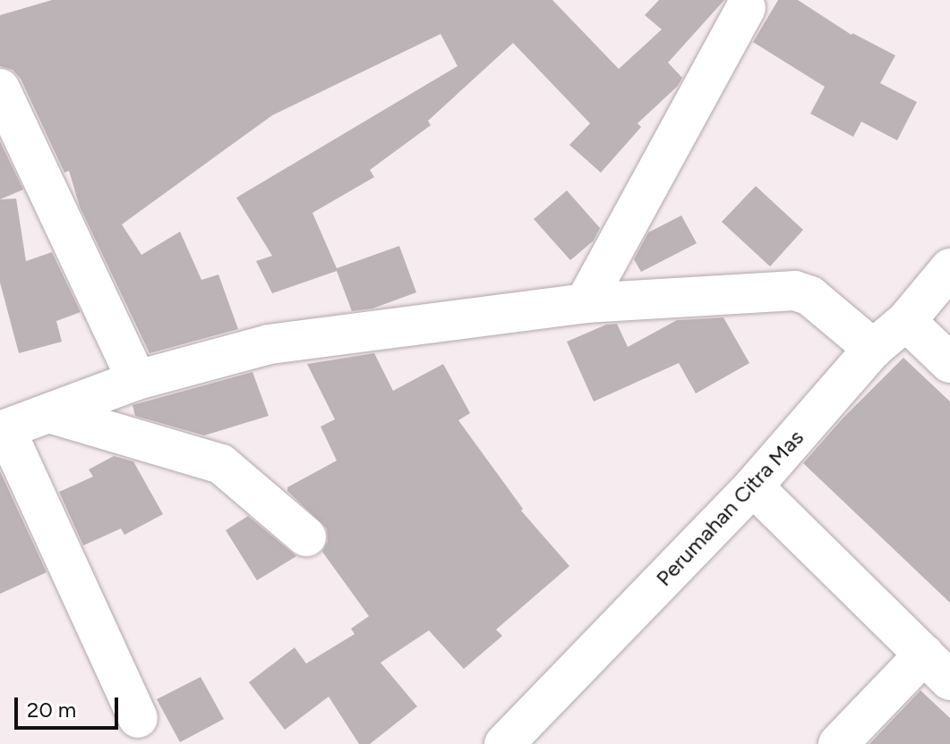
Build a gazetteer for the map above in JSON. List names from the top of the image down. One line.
{"streets":{"street":["Perumahan Citra Mas"]},"scale_bar":"20 m"}
